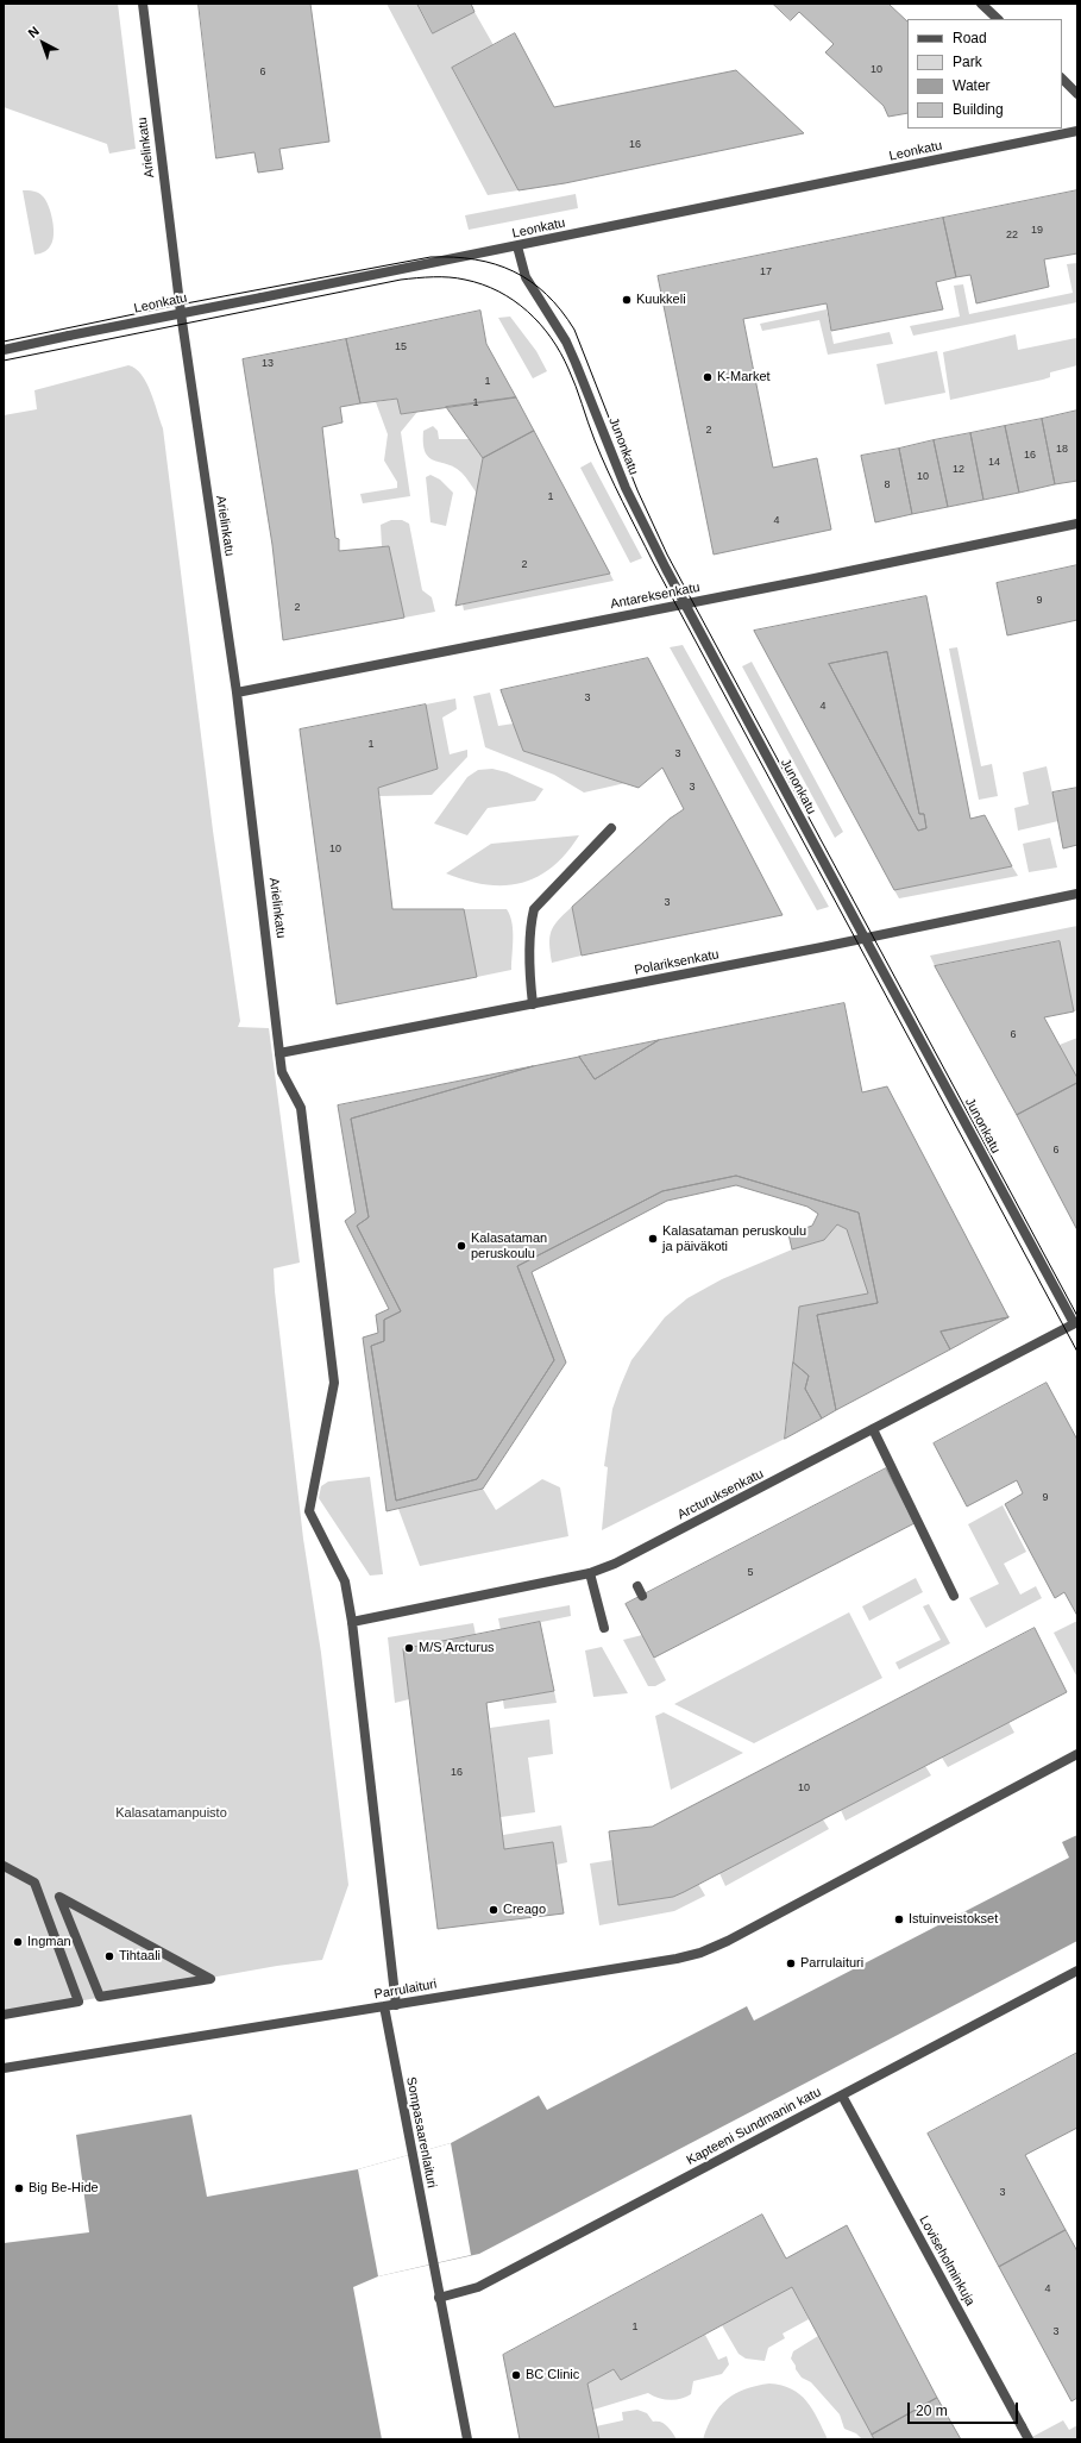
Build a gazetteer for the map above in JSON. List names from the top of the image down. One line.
{"streets":{"street":["Arielinkatu","Leonkatu","Junonkatu","Antareksenkatu","Polariksenkatu","Arcturuksenkatu","Parrulaituri","Kapteeni Sundmanin katu","Sompasaarenlaituri","Loviseholminkuja"]},"crossings":[["Arielinkatu","Leonkatu"],["Arielinkatu","Antareksenkatu"],["Arielinkatu","Polariksenkatu"],["Arielinkatu","Arcturuksenkatu"],["Arielinkatu","Parrulaituri"],["Leonkatu","Junonkatu"],["Junonkatu","Antareksenkatu"],["Junonkatu","Polariksenkatu"],["Junonkatu","Arcturuksenkatu"],["Parrulaituri","Sompasaarenlaituri"],["Kapteeni Sundmanin katu","Sompasaarenlaituri"],["Kapteeni Sundmanin katu","Loviseholminkuja"]],"parks":["Kalasatamanpuisto"],"places":["Kuukkeli","K-Market","Kalasataman peruskoulu ja päiväkoti","Kalasataman peruskoulu","M/S Arcturus","Creago","Istuinveistokset","Ingman","Tihtaali","Parrulaituri","Big Be-Hide","BC Clinic"],"house_numbers":["10","6","16","19","22","17","15","13","1","1","2","18","16","14","12","10","8","1","4","2","9","2","3","4","1","3","3","10","3","6","6","9","5","16","10","3","4","1","3"],"legend":["Road","Park","Water","Building"],"scale_bar":"20 m","north":"top left"}
